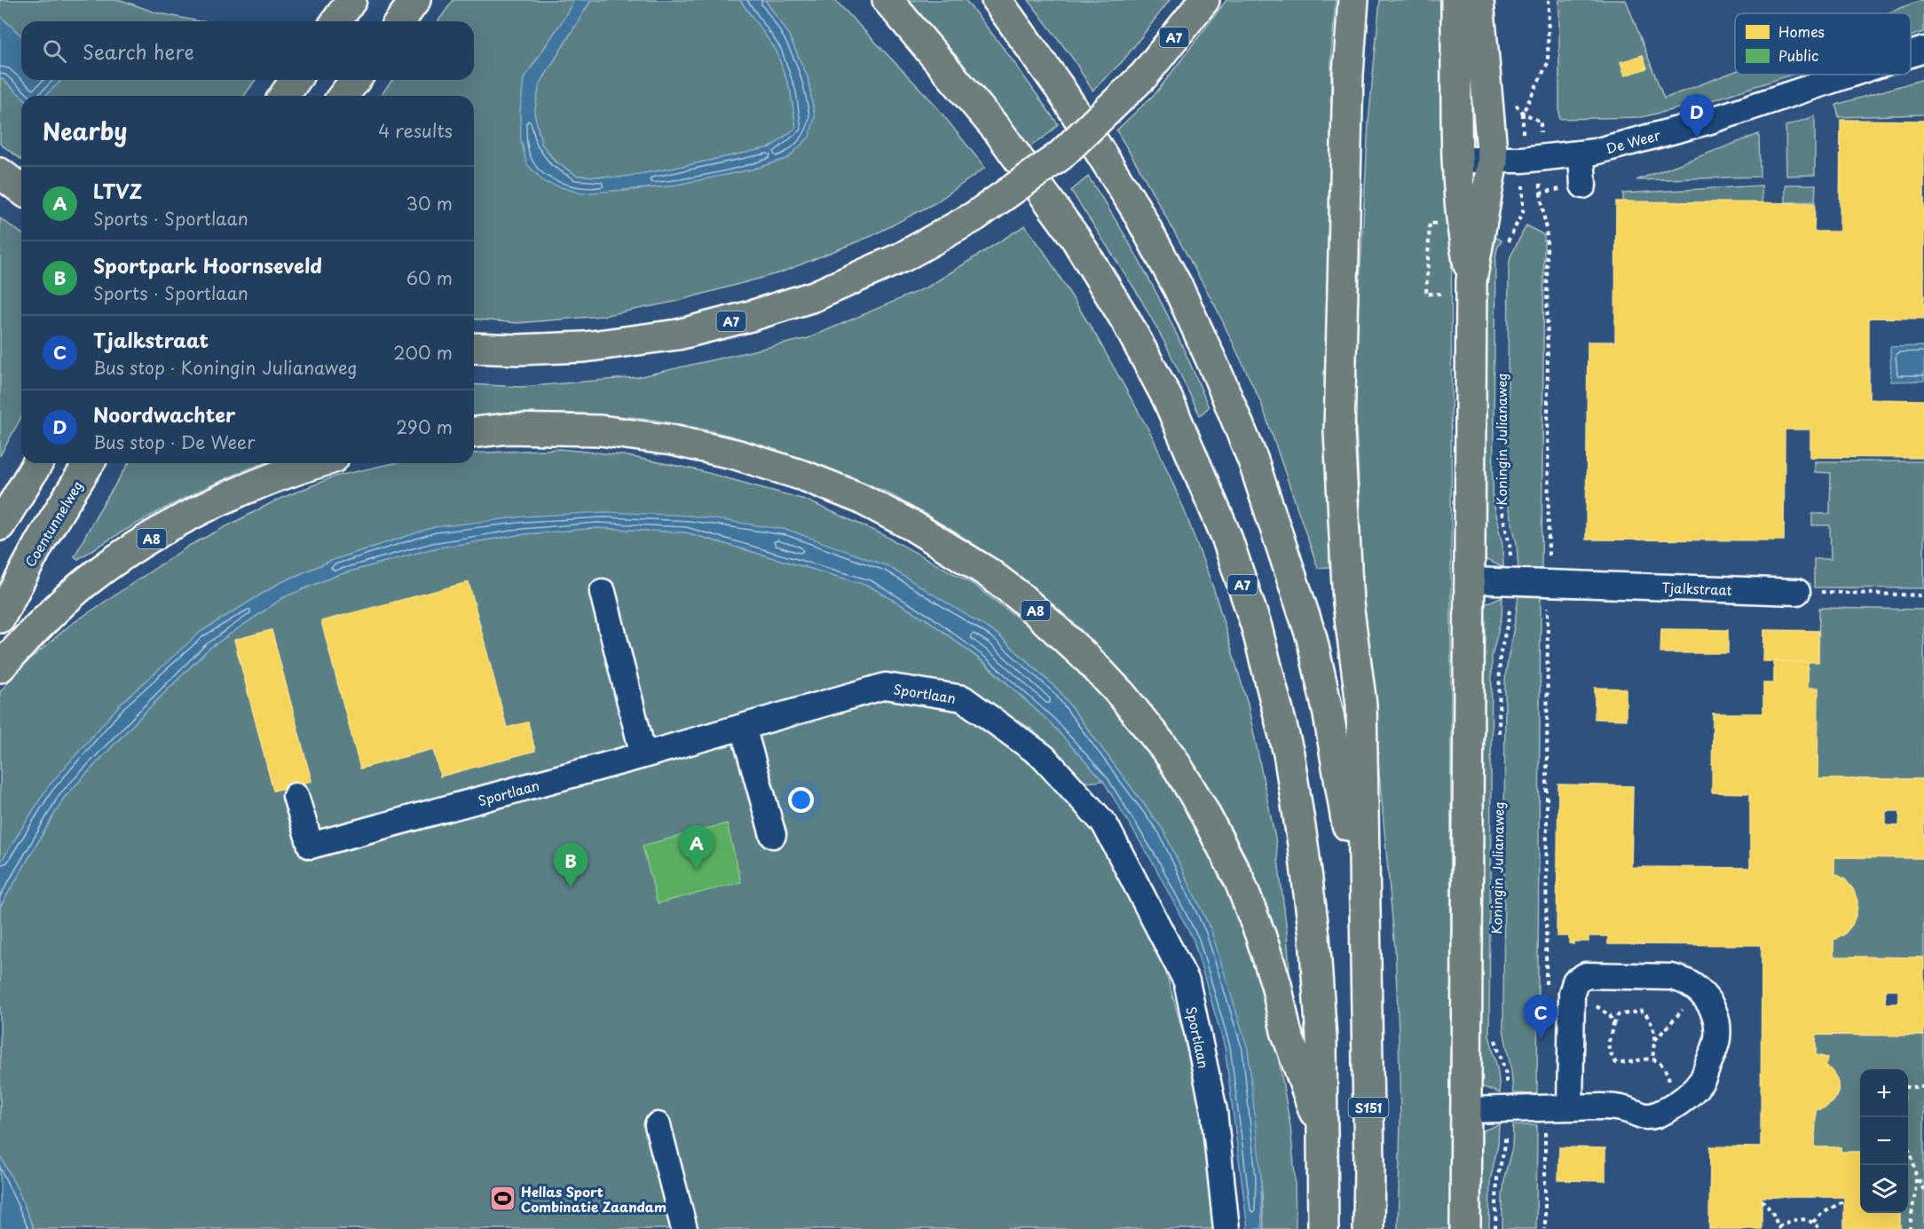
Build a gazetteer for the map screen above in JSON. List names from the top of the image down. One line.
{"streets":{"main road":["A7","Coentunnelweg","A8","S151"],"street":["De Weer","Tjalkstraat","Sportlaan"],"path":["Koningin Julianaweg"]},"crossings":[["A7","A8"],["Koningin Julianaweg","Tjalkstraat"]],"places":{"sports":["Hellas Sport Combinatie Zaandam"]},"legend":["Homes","Public"],"page":{"search":"Search here","pins":["D","A","B","C"],"heading":["Nearby","4 results"],"list":[{"mark":"A","name":"LTVZ","note":"Sports · Sportlaan","value":"30 m"},{"mark":"B","name":"Sportpark Hoornseveld","note":"Sports · Sportlaan","value":"60 m"},{"mark":"C","name":"Tjalkstraat","note":"Bus stop · Koningin Julianaweg","value":"200 m"},{"mark":"D","name":"Noordwachter","note":"Bus stop · De Weer","value":"290 m"}],"map_buttons":["+","−"]}}
